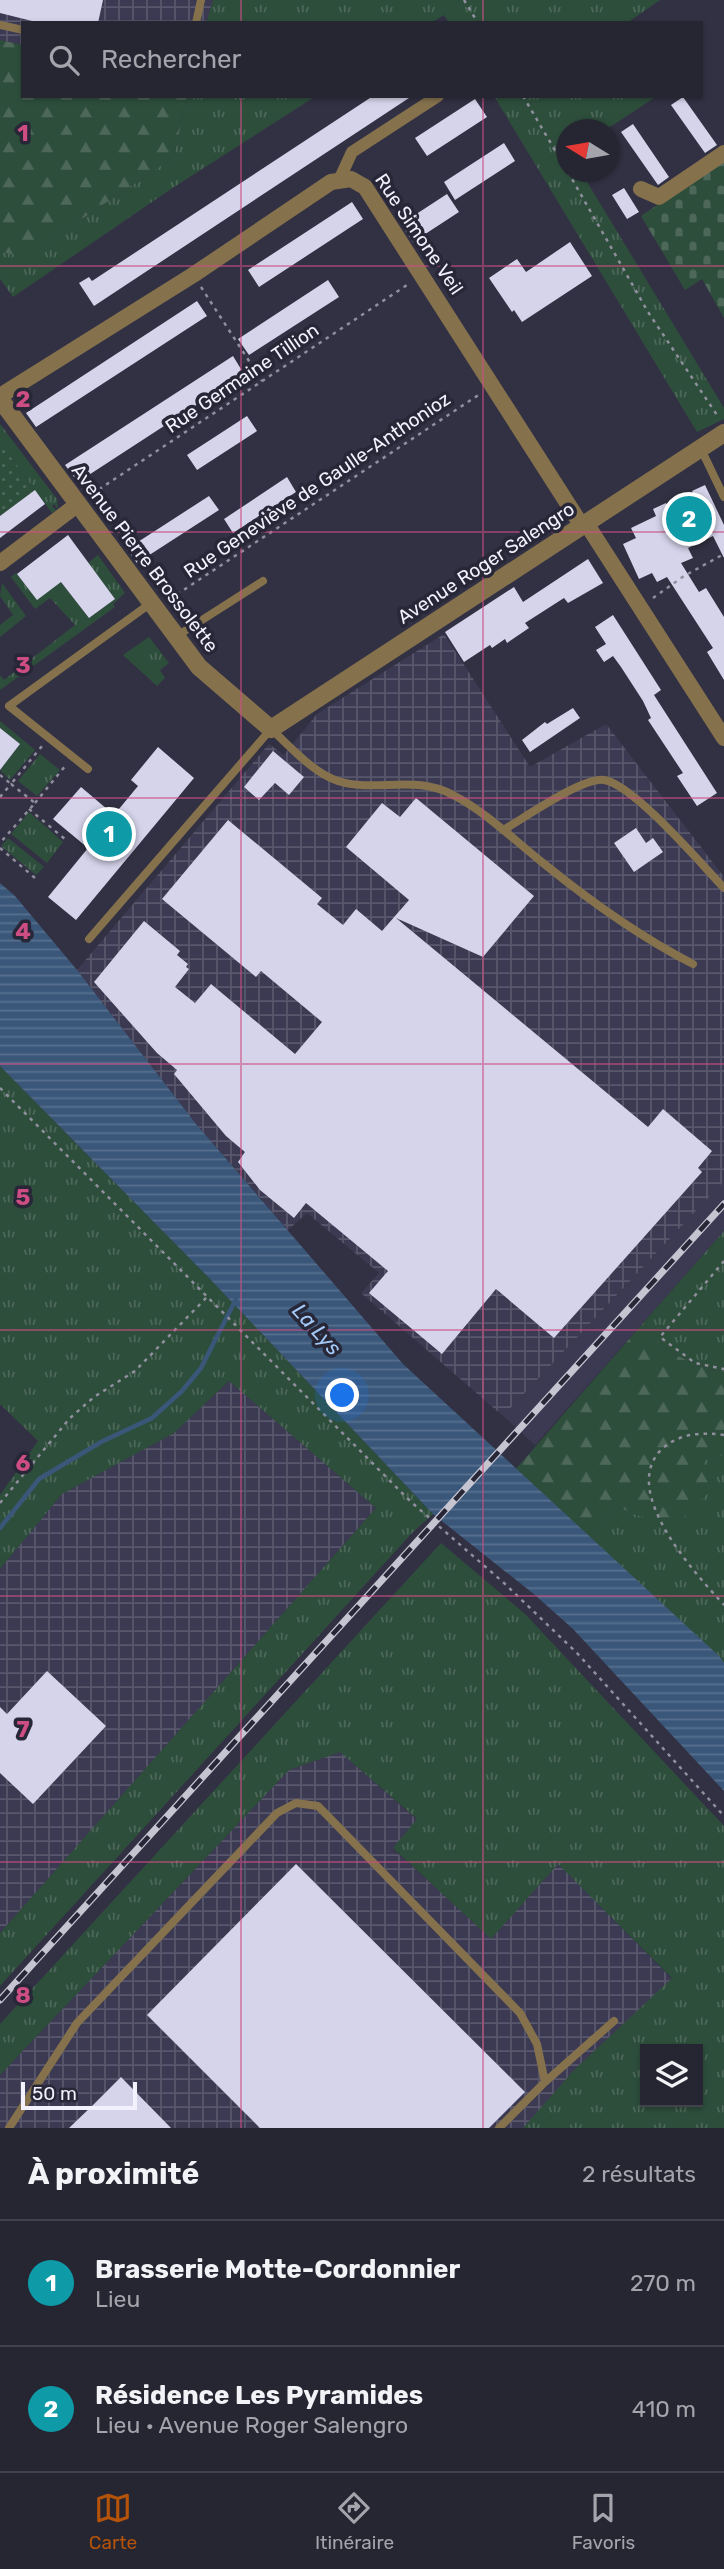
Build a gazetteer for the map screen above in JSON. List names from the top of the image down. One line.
{"streets":{"street":["Rue Simone Veil","Avenue Pierre Brossolette","Avenue Roger Salengro"],"path":["Rue Germaine Tillion","Rue Geneviève de Gaulle-Anthonioz"]},"crossings":[["Rue Simone Veil","Rue Germaine Tillion"],["Rue Simone Veil","Rue Geneviève de Gaulle-Anthonioz"],["Rue Simone Veil","Avenue Roger Salengro"],["Rue Germaine Tillion","Avenue Pierre Brossolette"],["Rue Geneviève de Gaulle-Anthonioz","Avenue Pierre Brossolette"],["Avenue Pierre Brossolette","Avenue Roger Salengro"]],"water":["La Lys"],"scale_bar":"50 m","north":"left","page":{"search":"Rechercher","pins":["2","1"],"scale":"50 m","heading":["À proximité","2 résultats"],"list":[{"mark":"1","name":"Brasserie Motte-Cordonnier","note":"Lieu","value":"270 m"},{"mark":"2","name":"Résidence Les Pyramides","note":"Lieu · Avenue Roger Salengro","value":"410 m"}],"nav":["Carte","Itinéraire","Favoris"]},"grid":{"rows":["1","2","3","4","5","6","7","8"]}}
